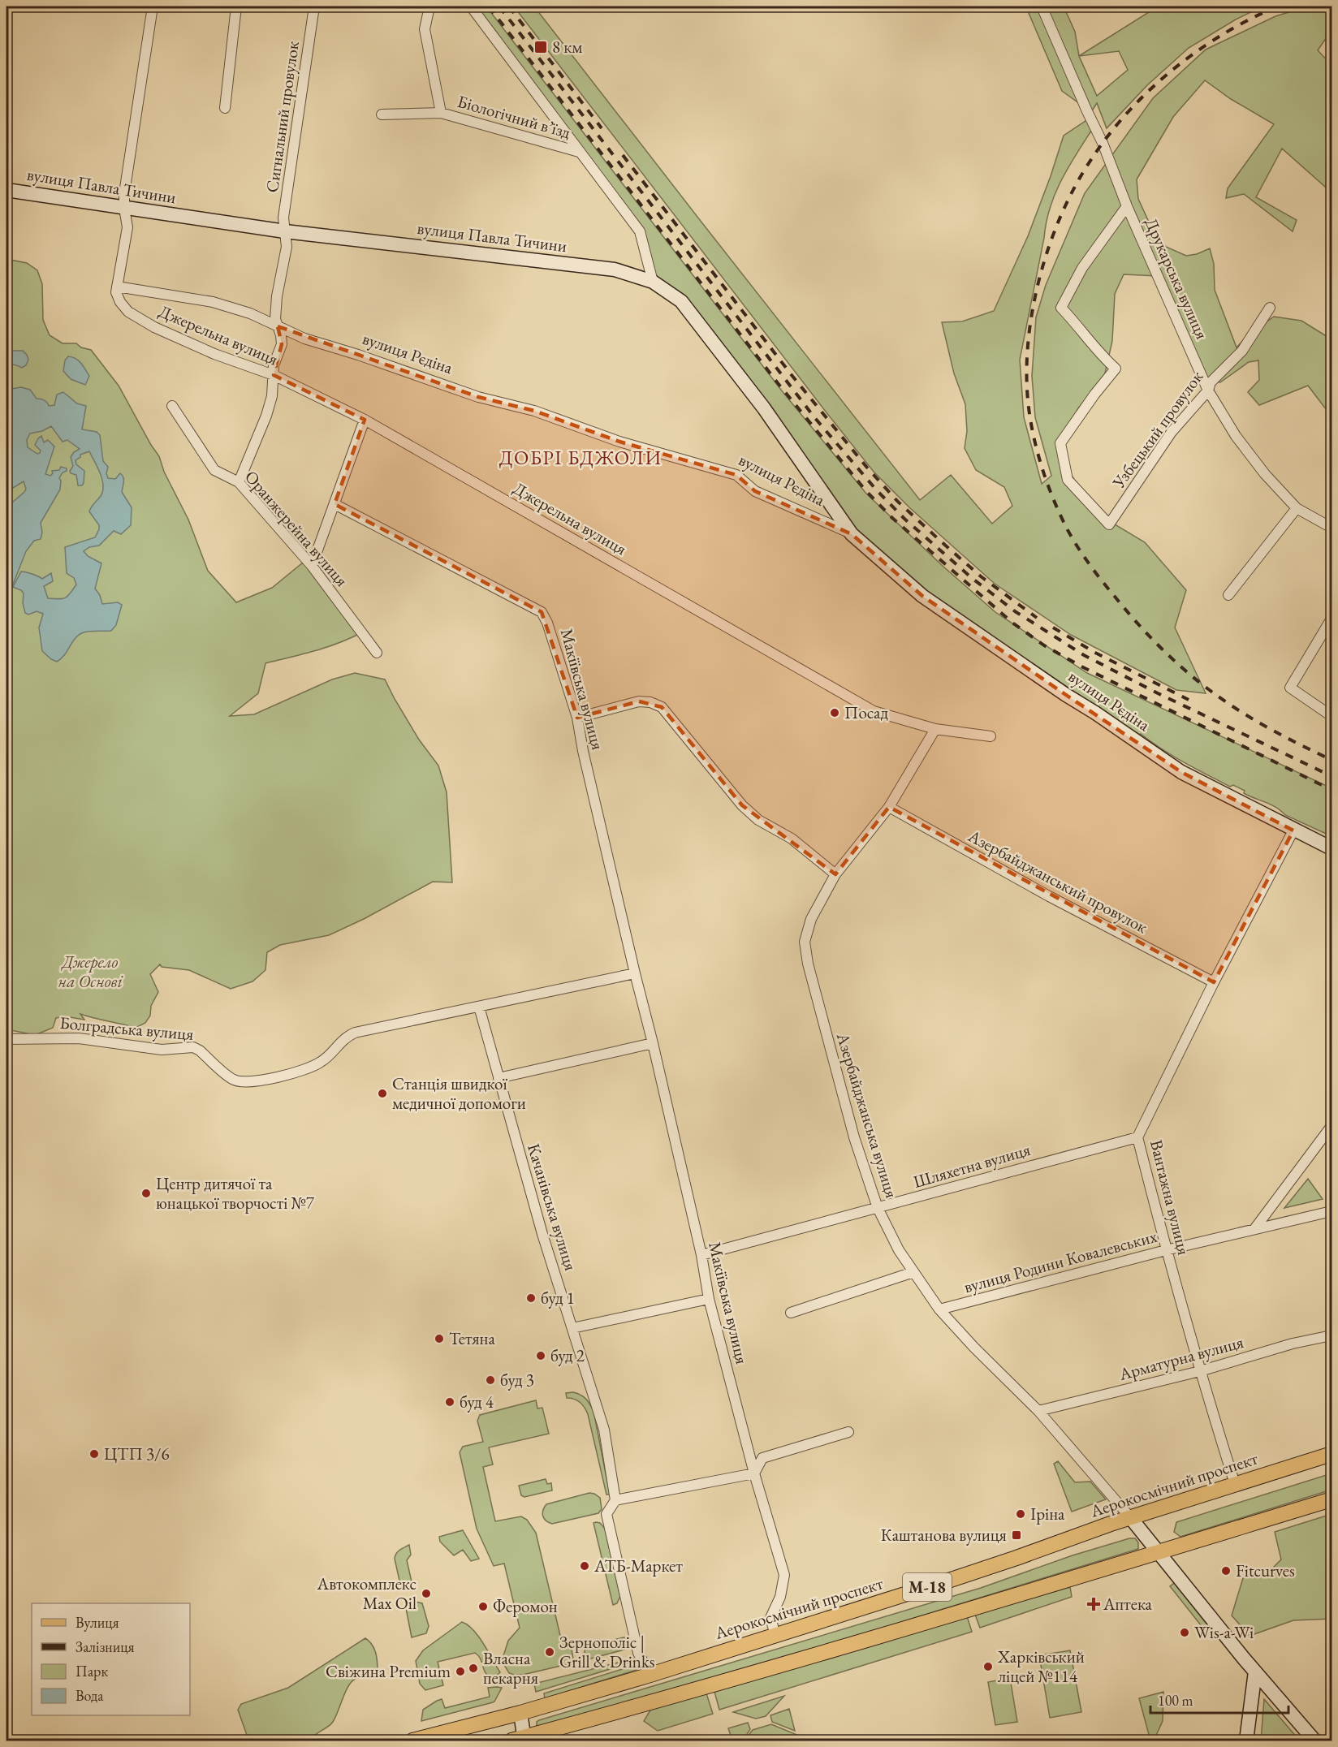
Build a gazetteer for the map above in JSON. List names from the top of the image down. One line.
{"streets":{"main road":["вулиця Павла Тичини","вулиця Рєдіна","Аерокосмічний проспект","М-18"],"street":["Сигнальний провулок","Біологічний в’їзд","Друкарська вулиця","Джерельна вулиця","Узбецький провулок","Оранжерейна вулиця","Макіївська вулиця","Азербайджанський провулок","Болградська вулиця","Азербайджанська вулиця","Шляхетна вулиця","Вантажна вулиця","Качанівська вулиця","вулиця Родини Ковалевських","Арматурна вулиця"]},"crossings":[["Сигнальний провулок","вулиця Павла Тичини"],["Сигнальний провулок","Джерельна вулиця"],["Сигнальний провулок","вулиця Рєдіна"],["Сигнальний провулок","Оранжерейна вулиця"],["вулиця Павла Тичини","вулиця Рєдіна"],["Друкарська вулиця","Узбецький провулок"],["Джерельна вулиця","вулиця Рєдіна"],["Джерельна вулиця","Азербайджанська вулиця"],["вулиця Рєдіна","Вантажна вулиця"],["Макіївська вулиця","Шляхетна вулиця"],["Макіївська вулиця","Аерокосмічний проспект"],["Азербайджанський провулок","Азербайджанська вулиця"],["Азербайджанський провулок","Вантажна вулиця"],["Болградська вулиця","Качанівська вулиця"],["Азербайджанська вулиця","Шляхетна вулиця"],["Азербайджанська вулиця","вулиця Родини Ковалевських"],["Азербайджанська вулиця","Арматурна вулиця"],["Азербайджанська вулиця","Аерокосмічний проспект"],["Шляхетна вулиця","Вантажна вулиця"],["Вантажна вулиця","вулиця Родини Ковалевських"],["Вантажна вулиця","Арматурна вулиця"],["Вантажна вулиця","Аерокосмічний проспект"],["Качанівська вулиця","Аерокосмічний проспект"]],"districts":["ДОБРІ БДЖОЛИ"],"parks":["Джерело на Основі"],"places":{"transit":["8 км","Каштанова вулиця"],"other":["Посад","Станція швидкої медичної допомоги","Центр дитячої та юнацької творчості №7","буд 1","Тетяна","буд 2","буд 3","буд 4","ЦТП 3/6","Іріна","АТБ-Маркет","Fitcurves","Автокомплекс Max Oil","Феромон","Wis-a-Wi","Зернополіс | Grill & Drinks","Харківський ліцей №114","Власна пекарня","Свіжина Premium"],"health":["Аптека"]},"legend":["Вулиця","Залізниця","Парк","Вода"],"scale_bar":"100 m"}
